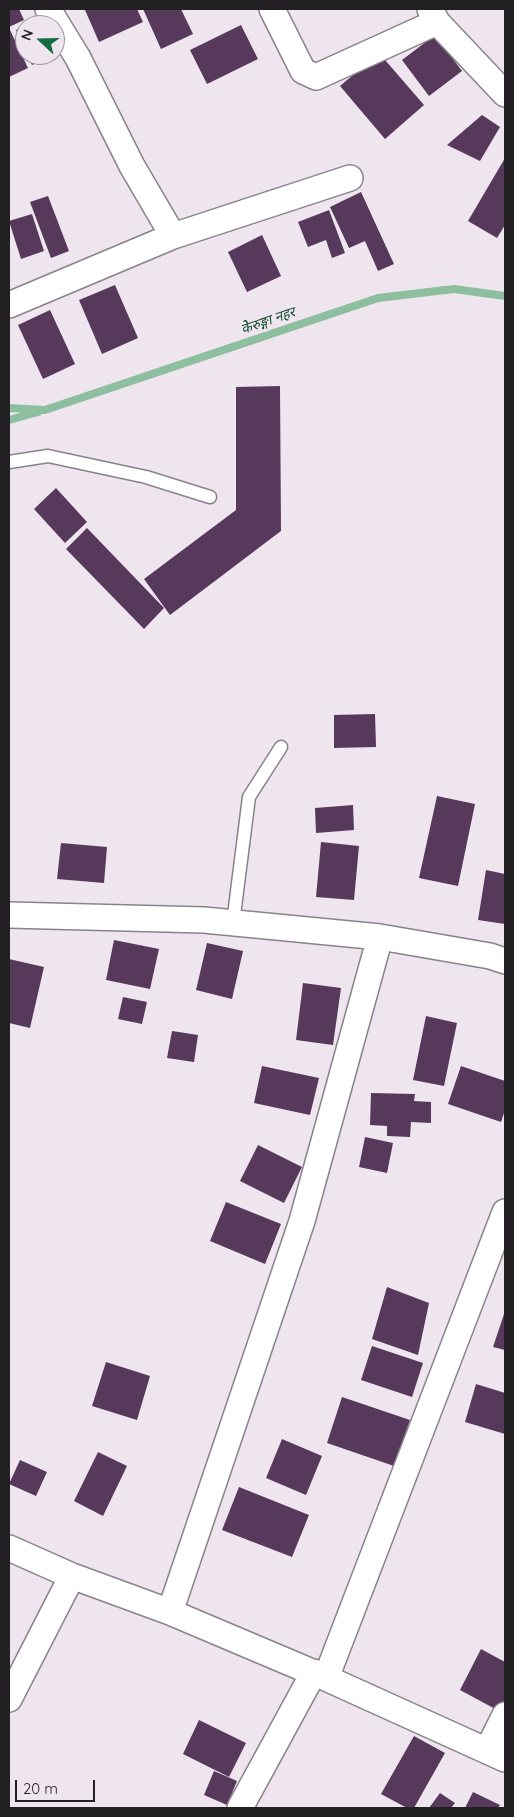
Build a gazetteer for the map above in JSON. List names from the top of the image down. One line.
{"water":["केेरुङ्गा नहर"],"scale_bar":"20 m","north":"left"}
